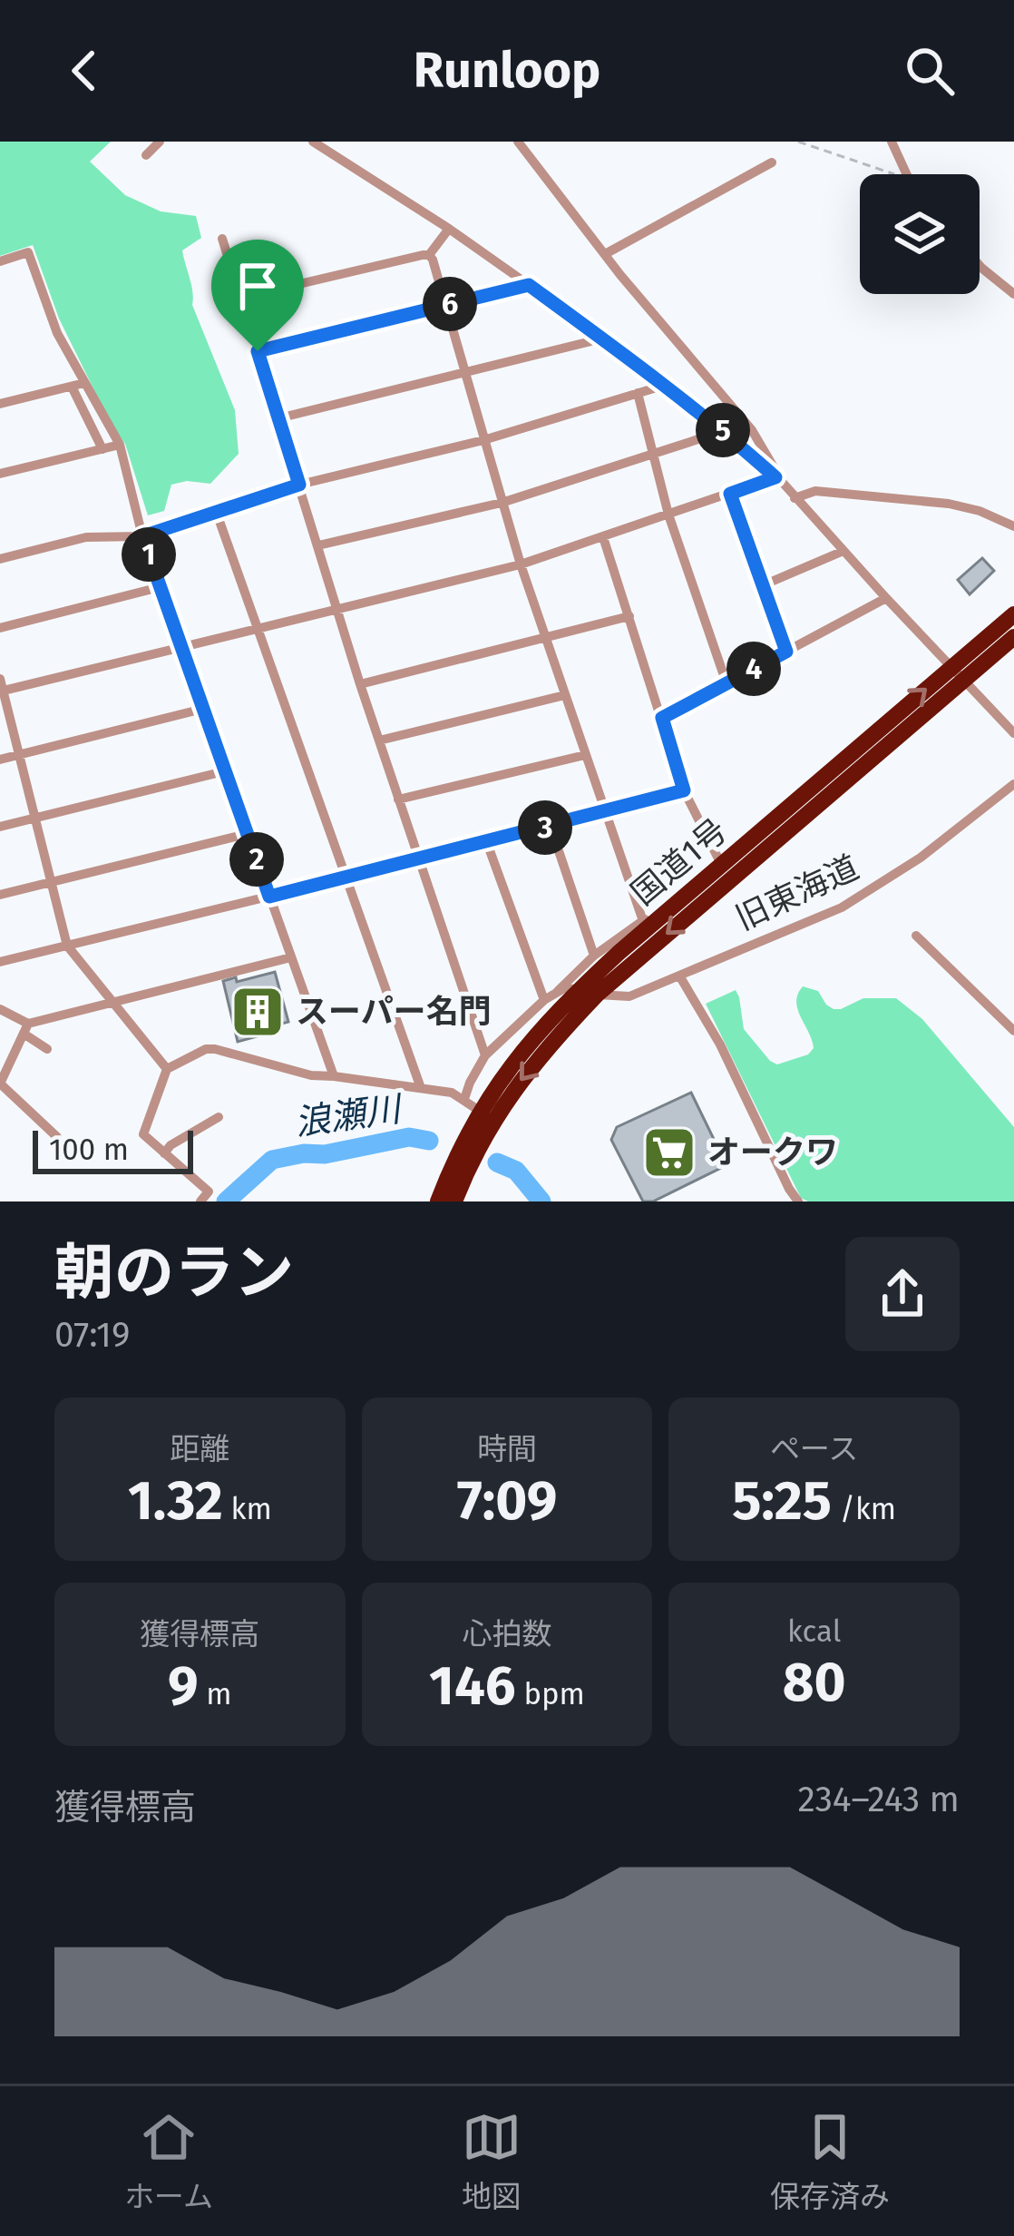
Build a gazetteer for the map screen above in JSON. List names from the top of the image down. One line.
{"streets":{"highway":["国道1号"],"street":["旧東海道"]},"crossings":[["国道1号","旧東海道"]],"water":["浪瀬川"],"places":{"building":["スーパー名門"],"supermarket":["オークワ"]},"scale_bar":"100 m","page":{"header":"Runloop","pins":["6","5","1","4","3","2"],"scale":"100 m","heading":["朝のラン","07:19"],"stats":[["距離","1.32 km"],["時間","7:09"],["ペース","5:25 /km"],["獲得標高","9 m"],["心拍数","146 bpm"],["kcal","80"]],"chart":["獲得標高","234–243 m"],"tabs":["ホーム","地図","保存済み"]}}
